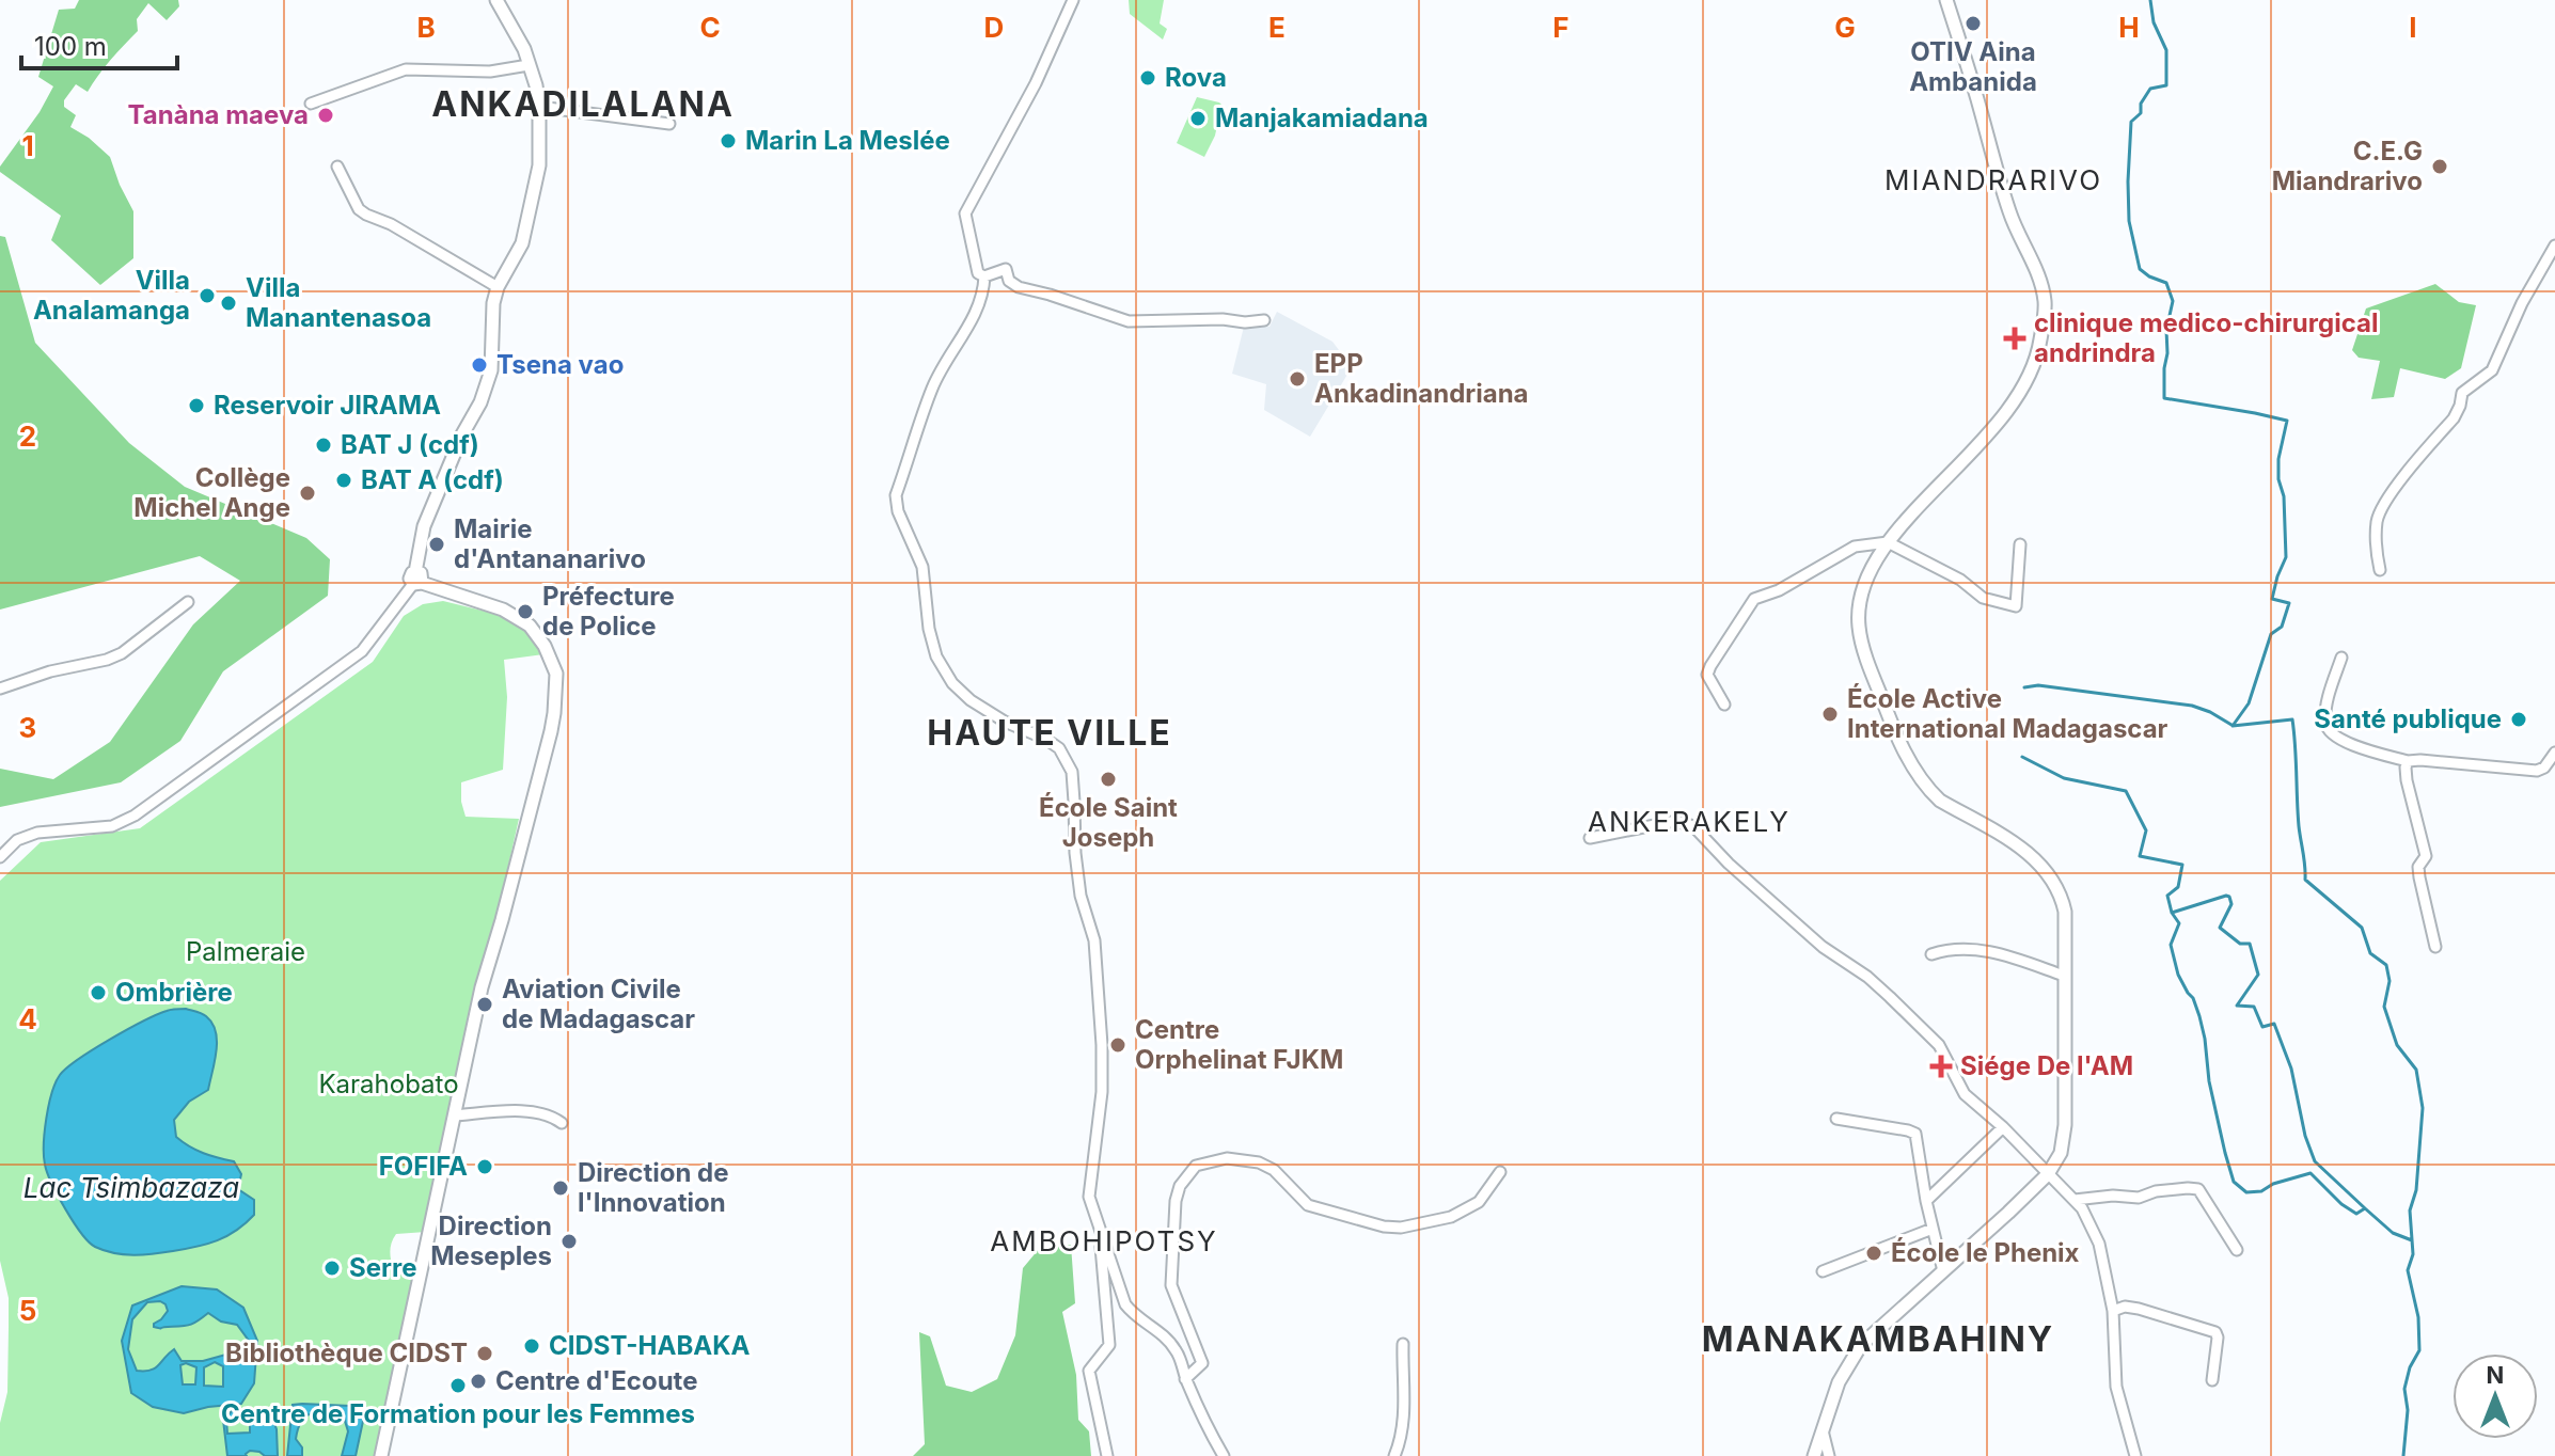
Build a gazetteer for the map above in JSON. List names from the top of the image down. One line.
{"districts":["ANKADILALANA","MIANDRARIVO","HAUTE VILLE","ANKERAKELY","AMBOHIPOTSY","MANAKAMBAHINY"],"water":["Lac Tsimbazaza"],"parks":["Palmeraie","Karahobato"],"places":{"other":["OTIV Aina Ambanida","Rova","Tanàna maeva","Manjakamiadana","Marin La Meslée","C.E.G Miandrarivo","Villa Analamanga","Villa Manantenasoa","Tsena vao","EPP Ankadinandriana","Reservoir JIRAMA","BAT J (cdf)","BAT A (cdf)","Collège Michel Ange","Mairie d'Antananarivo","Préfecture de Police","École Active International Madagascar","Santé publique","École Saint Joseph","Ombrière","Aviation Civile de Madagascar","Centre Orphelinat FJKM","FOFIFA","Direction de l'Innovation","Direction Meseples","École le Phenix","Serre","CIDST-HABAKA","Bibliothèque CIDST","Centre d'Ecoute","Centre de Formation pour les Femmes"],"health":["clinique medico-chirurgical andrindra","Siége De l'AM"]},"scale_bar":"100 m","north":"top","grid":{"columns":["B","C","D","E","F","G","H","I"],"rows":["1","2","3","4","5"]}}
